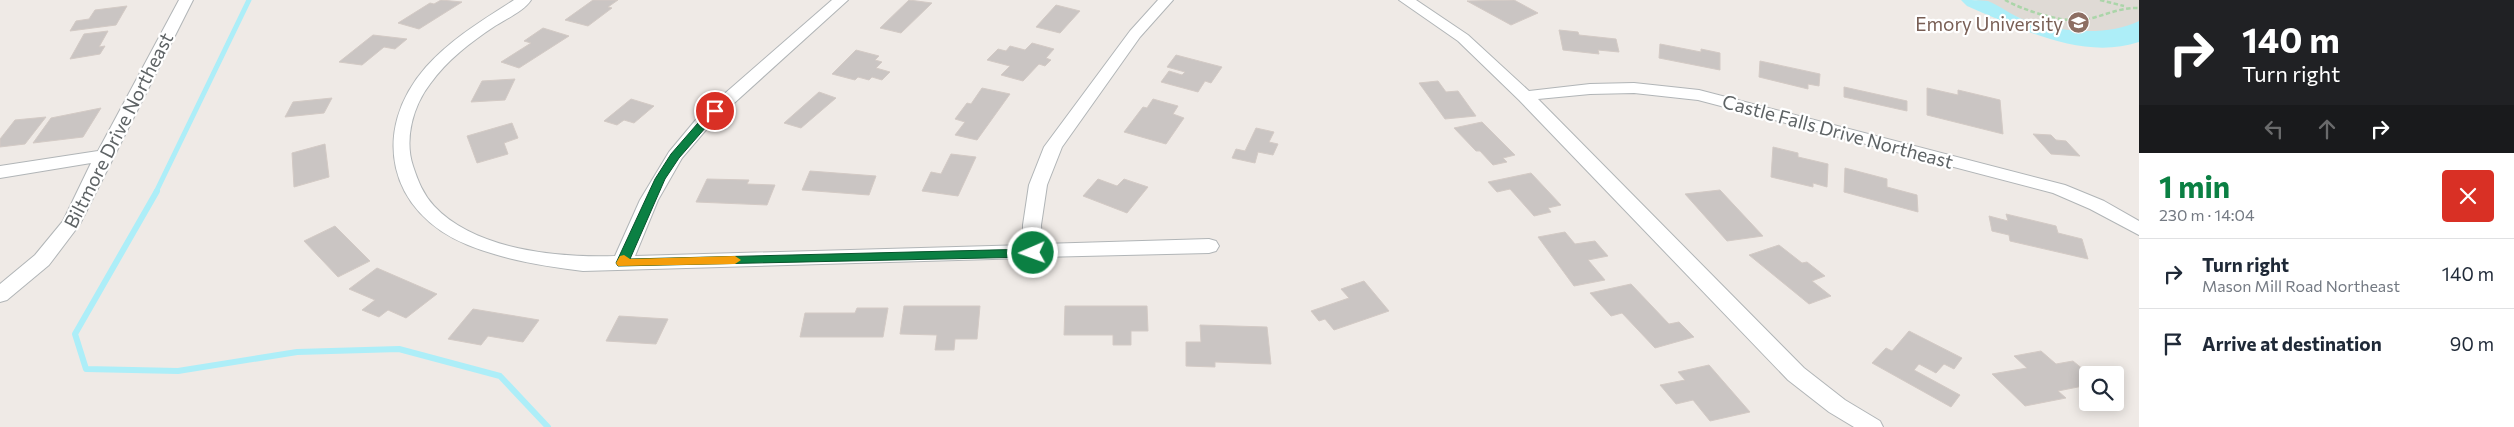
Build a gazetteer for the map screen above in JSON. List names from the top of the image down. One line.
{"streets":{"street":["Biltmore Drive Northeast","Castle Falls Drive Northeast"]},"places":{"school or university":["Emory University"]},"page":{"turn":["140 m","Turn right"],"heading":["1 min","230 m · 14:04"],"list":[{"name":"Turn right","note":"Mason Mill Road Northeast","value":"140 m"},{"name":"Arrive at destination","value":"90 m"}]}}
